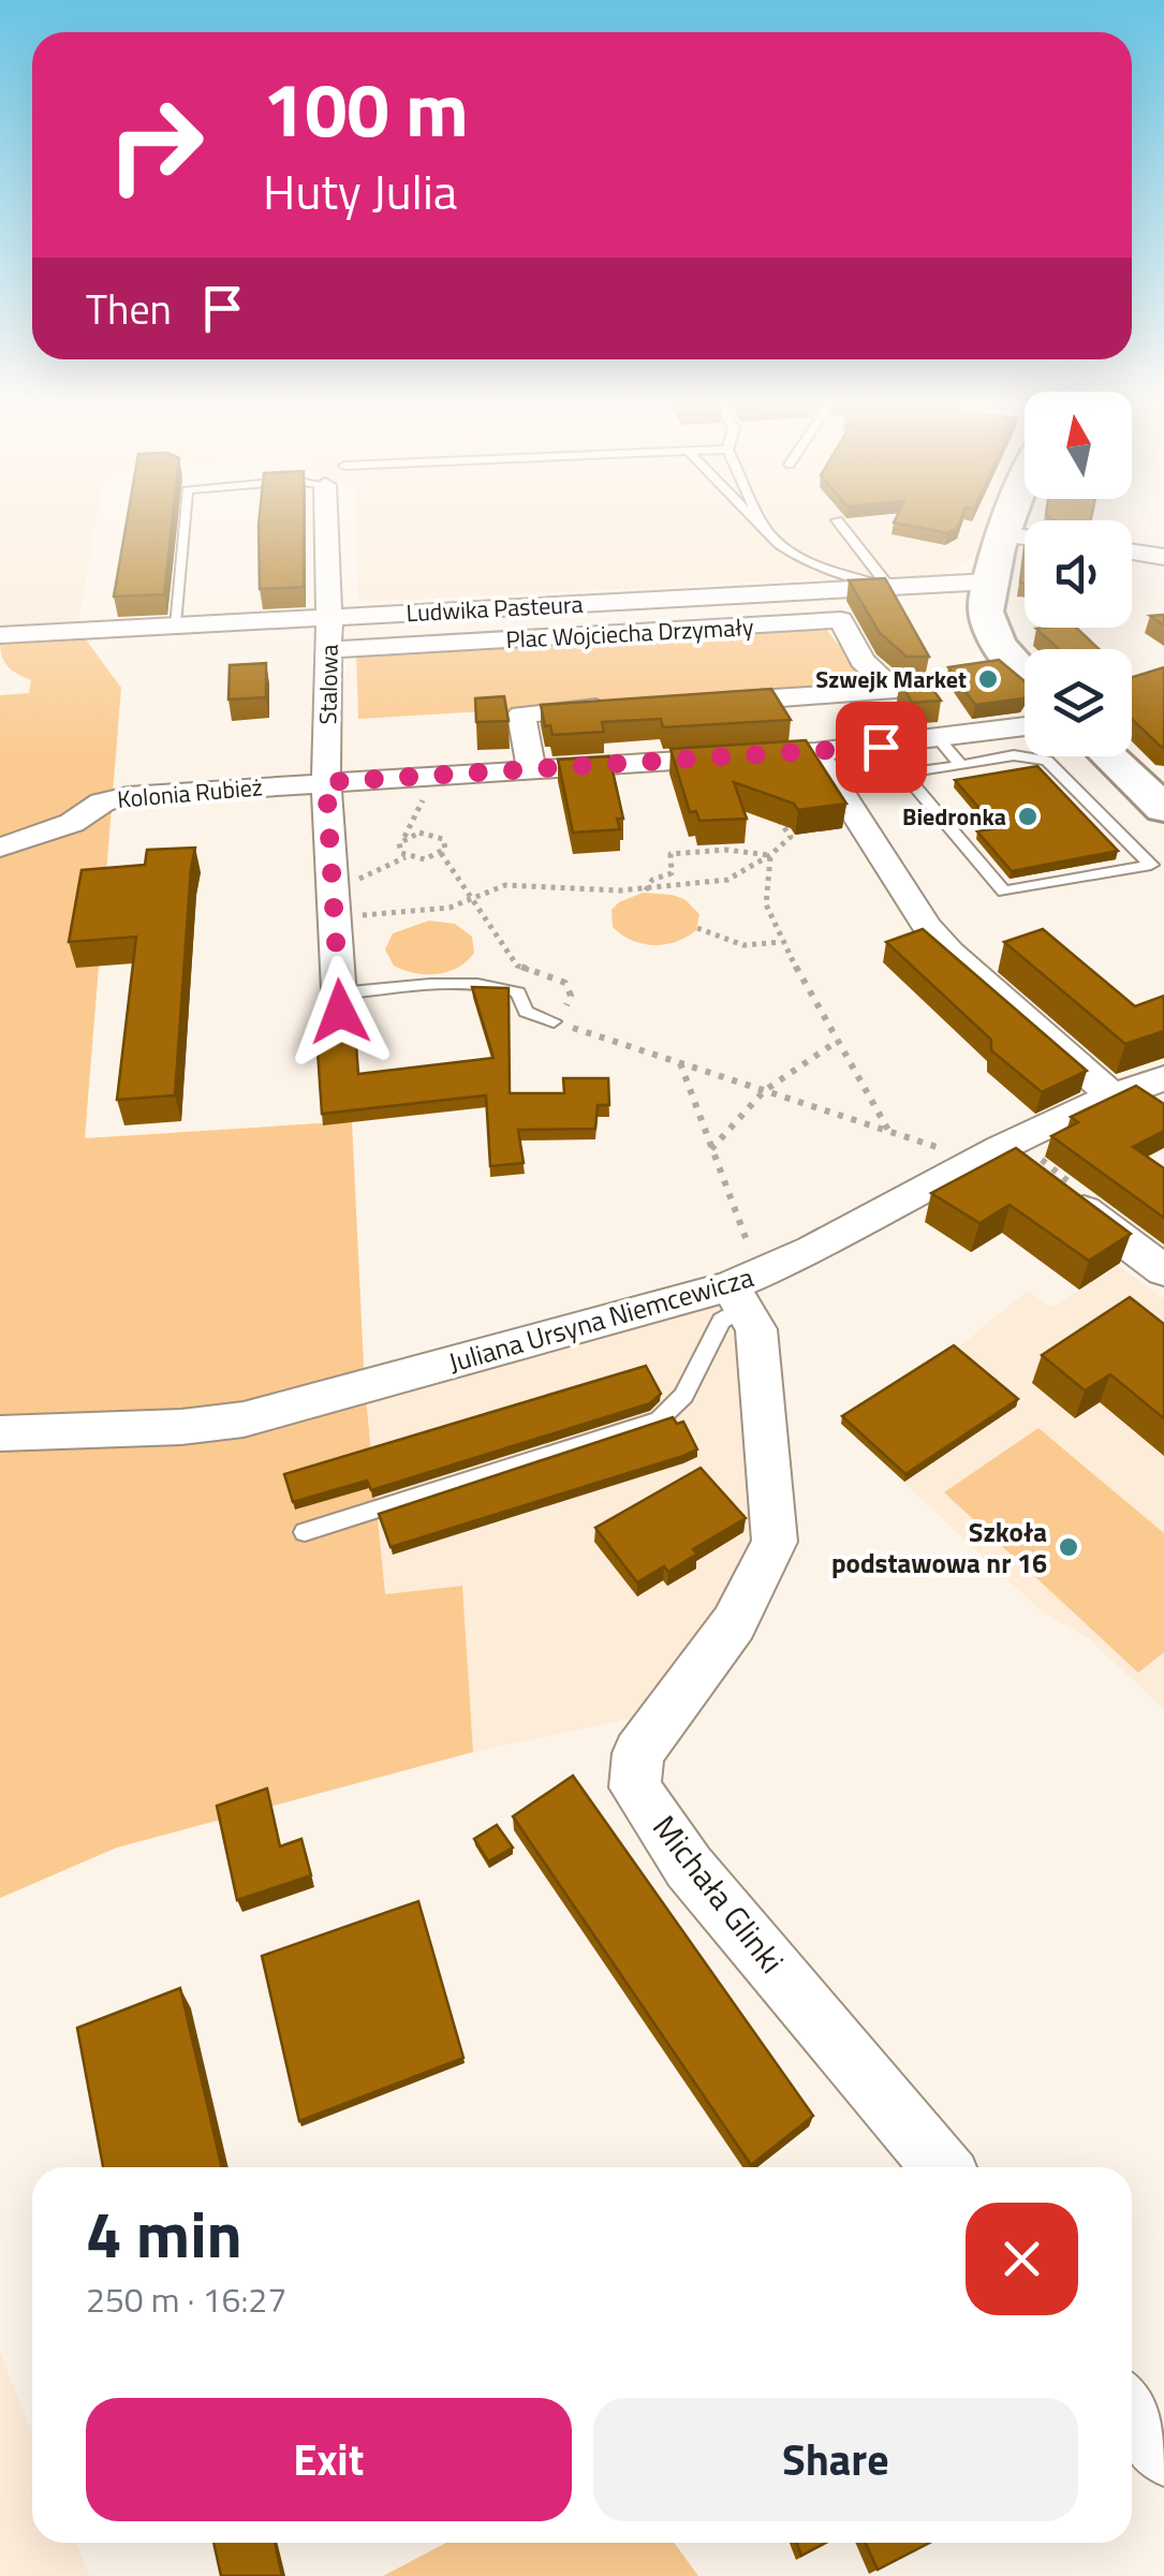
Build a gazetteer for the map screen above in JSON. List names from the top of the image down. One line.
{"streets":{"street":["Ludwika Pasteura","Plac Wojciecha Drzymały","Stalowa","Kolonia Rubież","Juliana Ursyna Niemcewicza","Michała Glinki"]},"crossings":[["Ludwika Pasteura","Stalowa"],["Plac Wojciecha Drzymały","Stalowa"],["Stalowa","Kolonia Rubież"],["Juliana Ursyna Niemcewicza","Michała Glinki"]],"places":["Szwejk Market","Biedronka","Szkoła podstawowa nr 16"],"north":"top","page":{"turn":["100 m","Huty Julia"],"then":"Then","heading":["4 min","250 m · 16:27"],"buttons":["Exit","Share"]}}
